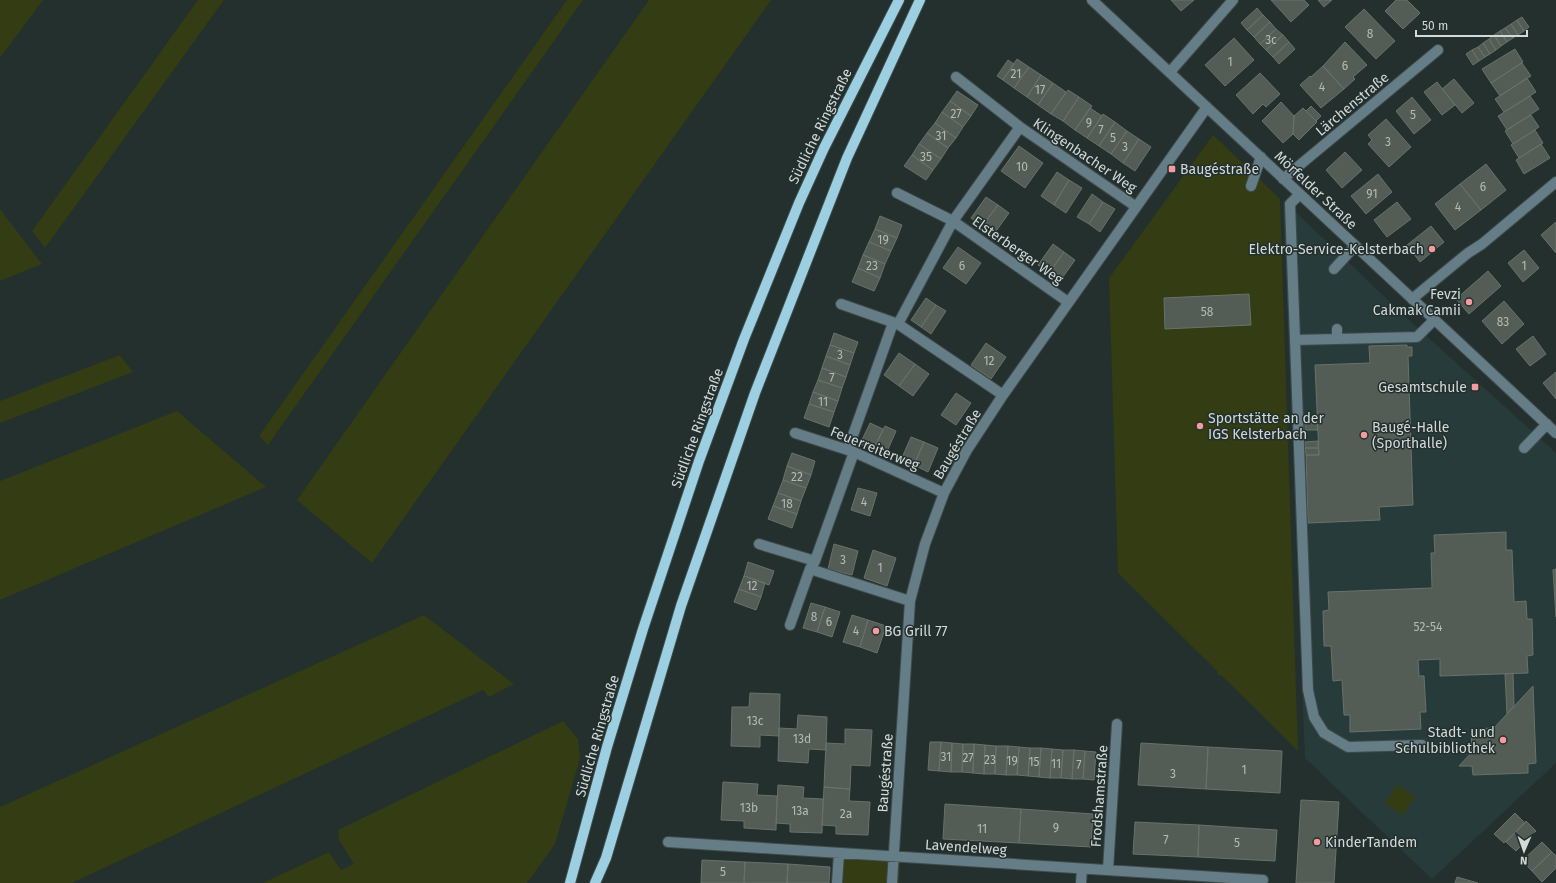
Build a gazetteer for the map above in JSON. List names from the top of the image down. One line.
{"streets":{"main road":["Südliche Ringstraße"],"street":["Lärchenstraße","Klingenbacher Weg","Mörfelder Straße","Elsterberger Weg","Baugéstraße","Feuerreiterweg","Frodshamstraße","Lavendelweg"]},"crossings":[["Lärchenstraße","Mörfelder Straße"],["Klingenbacher Weg","Elsterberger Weg"],["Klingenbacher Weg","Baugéstraße"],["Mörfelder Straße","Baugéstraße"],["Elsterberger Weg","Baugéstraße"],["Elsterberger Weg","Feuerreiterweg"],["Baugéstraße","Feuerreiterweg"],["Baugéstraße","Lavendelweg"],["Frodshamstraße","Lavendelweg"]],"places":{"transit":["Baugéstraße","Gesamtschule"],"other":["Elektro-Service-Kelsterbach","Fevzi Cakmak Camii","Sportstätte an der IGS Kelsterbach","Baugé-Halle (Sporthalle)","BG Grill 77","Stadt- und Schulbibliothek","KinderTandem"]},"house_numbers":["8","3c","1","6","21","4","17","27","5","9","7","31","5","3","3","35","10","6","91","4","19","23","6","1","58","83","3","12","7","11","22","4","18","3","1","12","8","6","52-54","4","13c","13d","31","27","23","19","15","11","7","1","3","13b","13a","2a","9","11","7","5","5"],"scale_bar":"50 m","north":"bottom"}
